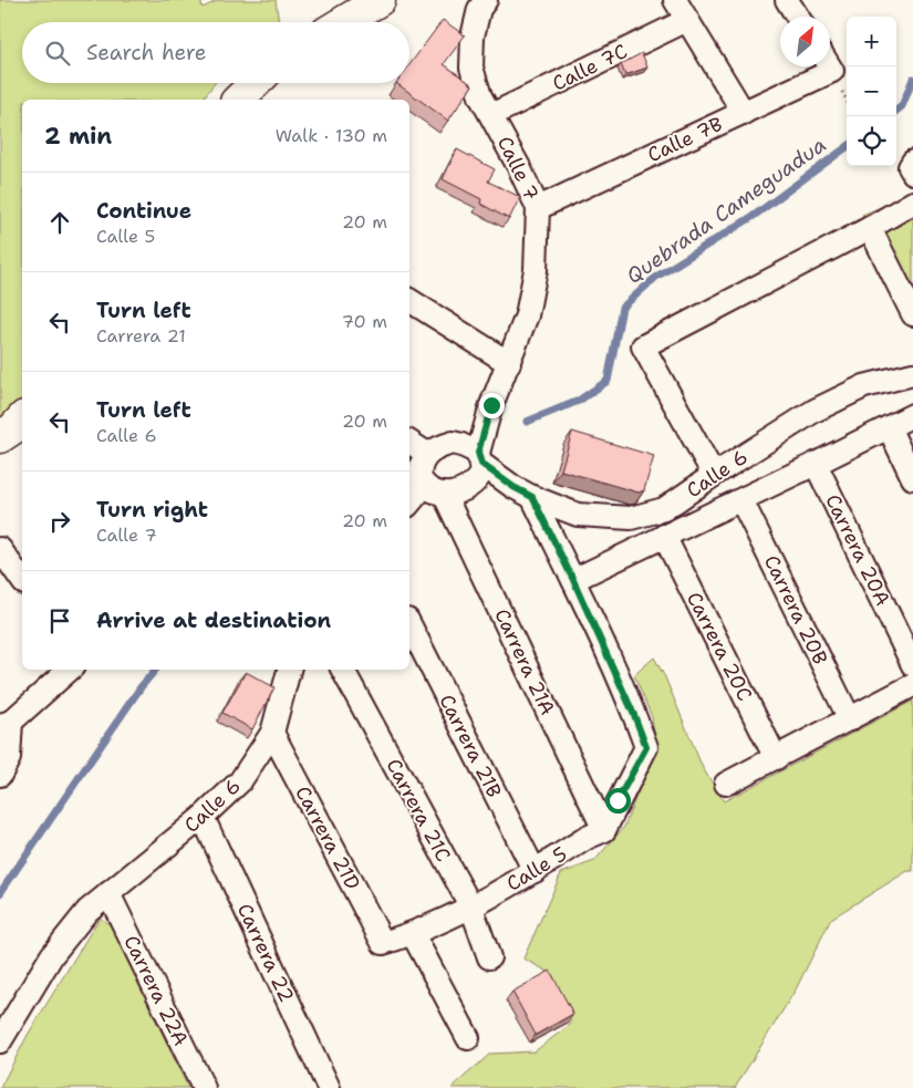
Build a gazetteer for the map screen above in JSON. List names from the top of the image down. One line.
{"streets":{"street":["Calle 7C","Calle 7B","Calle 7","Calle 6","Carrera 20A","Carrera 20B","Carrera 20C","Carrera 21A","Carrera 21B","Carrera 21C","Carrera 21D","Calle 5","Carrera 22","Carrera 22A"]},"crossings":[["Calle 7C","Calle 7"],["Calle 7B","Calle 7"],["Calle 7","Calle 6"],["Calle 7","Carrera 21A"],["Calle 6","Carrera 21A"],["Calle 6","Carrera 21D"],["Calle 6","Carrera 22"],["Calle 6","Carrera 22A"],["Carrera 21A","Calle 5"],["Carrera 21B","Calle 5"],["Carrera 21C","Calle 5"],["Carrera 21D","Calle 5"]],"water":["Quebrada Cameguadua"],"north":"top right","page":{"map_buttons":["+","−"],"search":"Search here","heading":["2 min","Walk · 130 m"],"list":[["Continue","Calle 5","20 m"],["Turn left","Carrera 21","70 m"],["Turn left","Calle 6","20 m"],["Turn right","Calle 7","20 m"],"Arrive at destination"]}}
